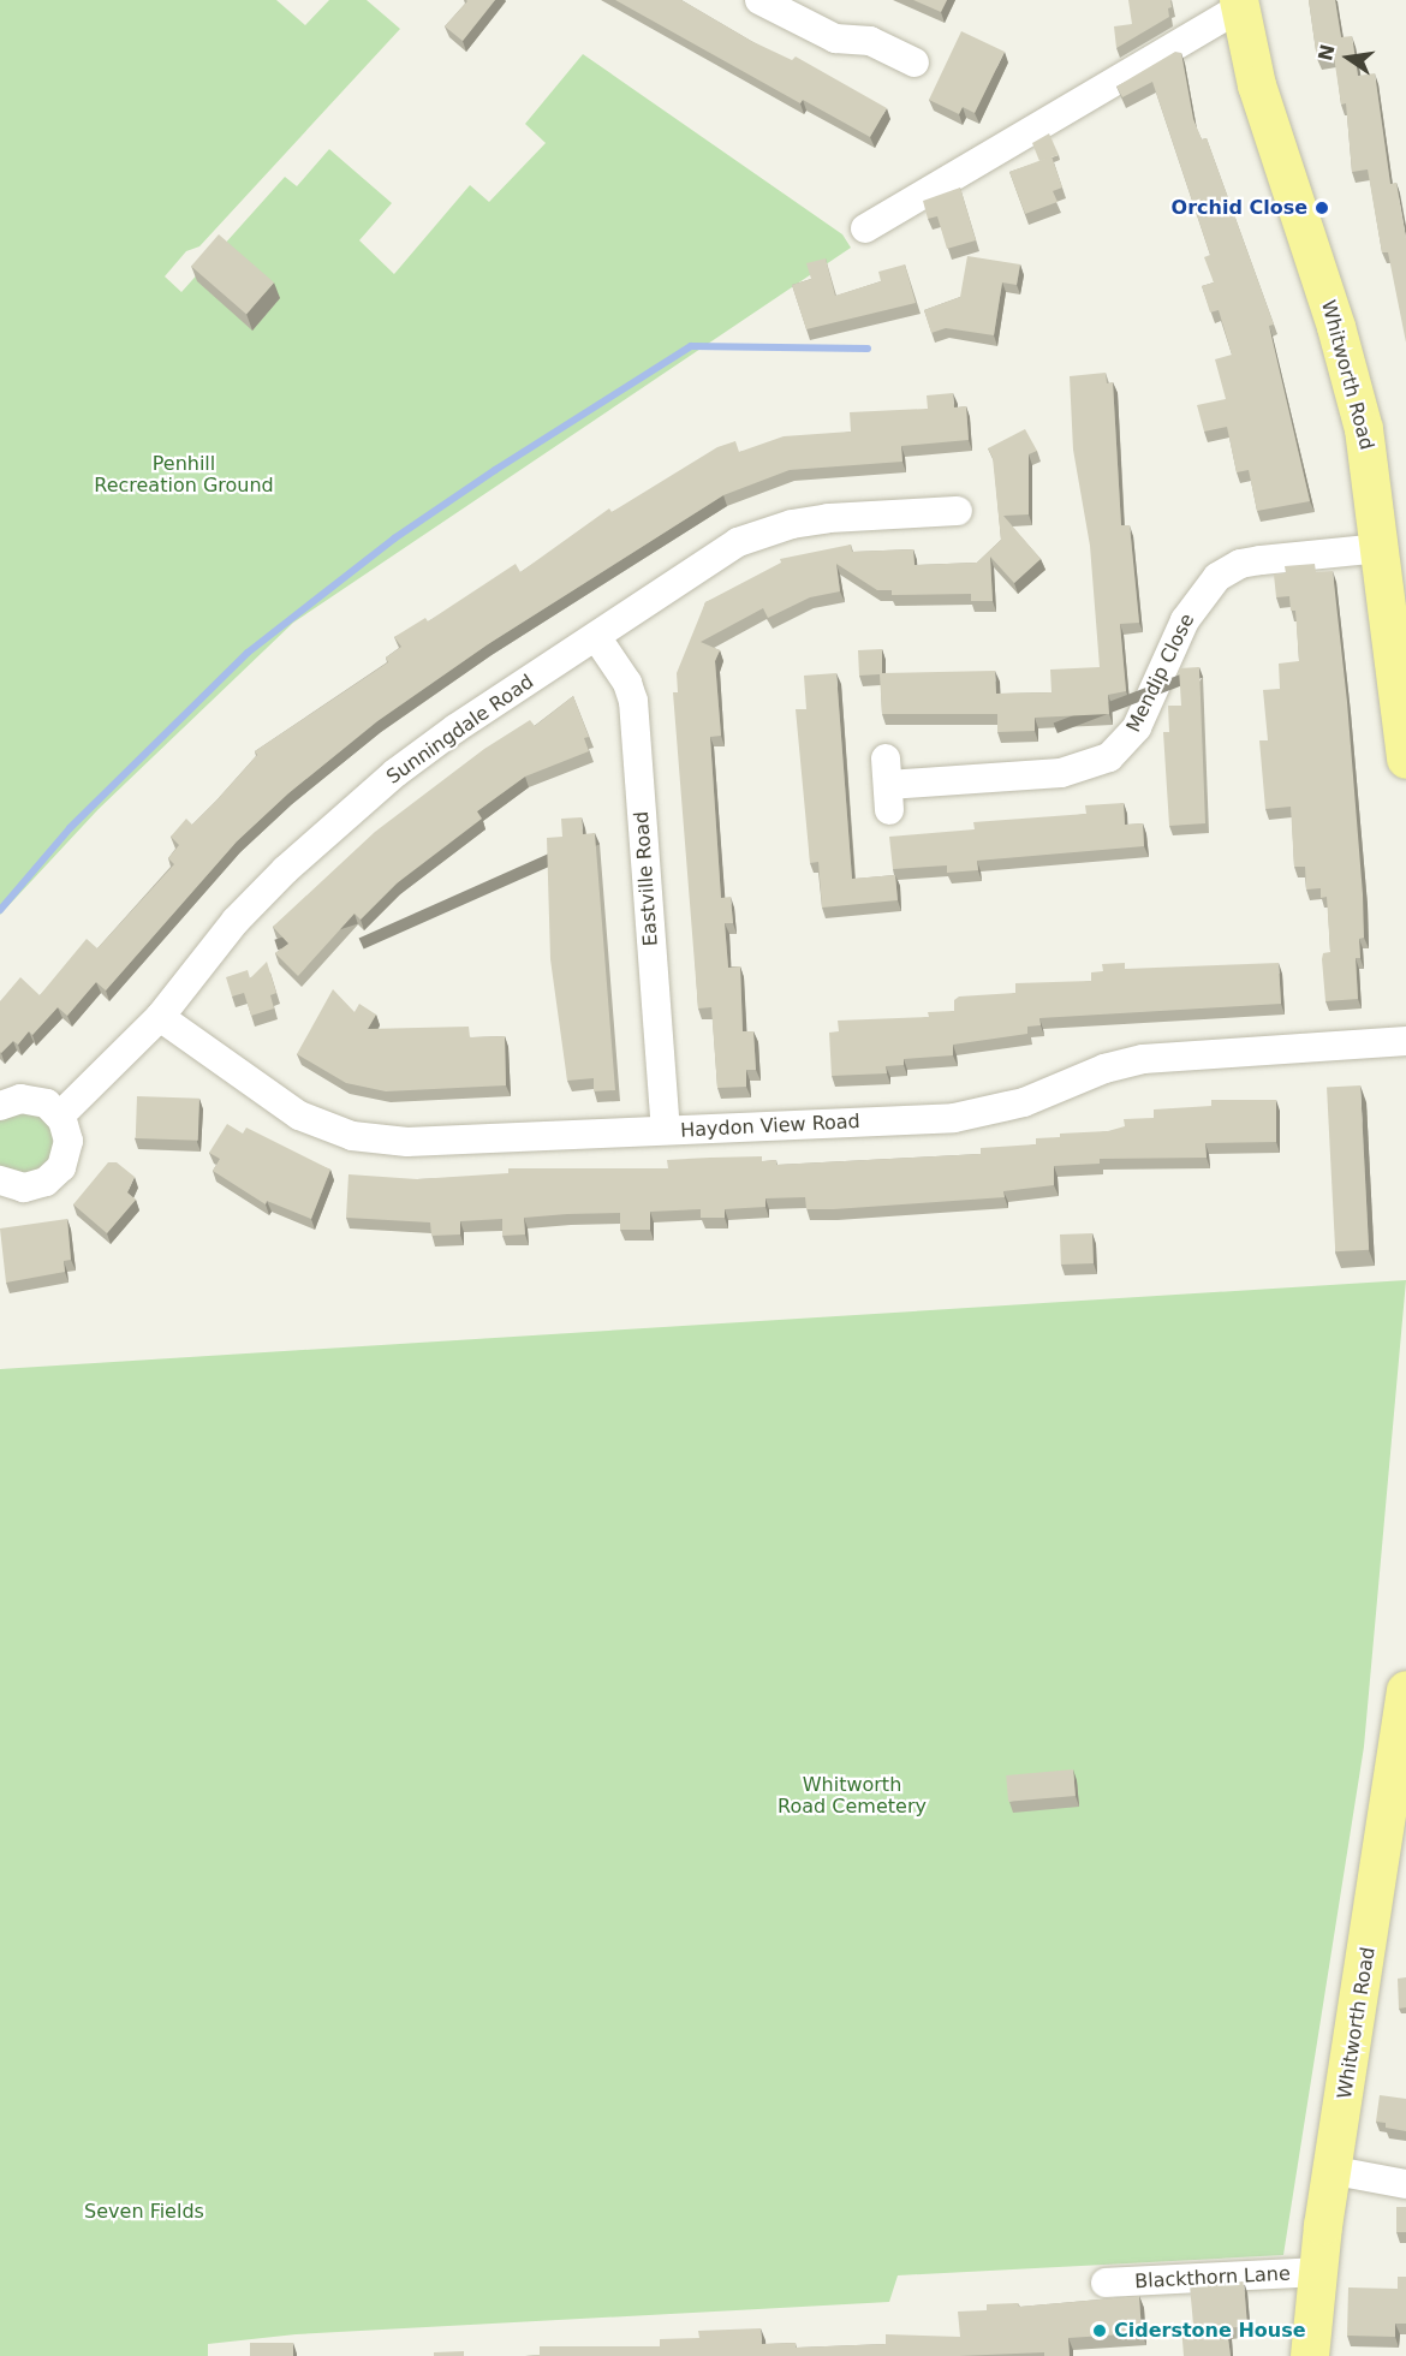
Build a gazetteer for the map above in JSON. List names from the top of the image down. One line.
{"streets":{"main road":["Whitworth Road"],"street":["Mendip Close","Sunningdale Road","Eastville Road","Haydon View Road","Blackthorn Lane"]},"crossings":[["Whitworth Road","Mendip Close"],["Whitworth Road","Blackthorn Lane"],["Sunningdale Road","Eastville Road"],["Sunningdale Road","Haydon View Road"],["Eastville Road","Haydon View Road"]],"parks":["Penhill Recreation Ground","Whitworth Road Cemetery","Seven Fields"],"places":["Orchid Close","Ciderstone House"],"north":"left"}
